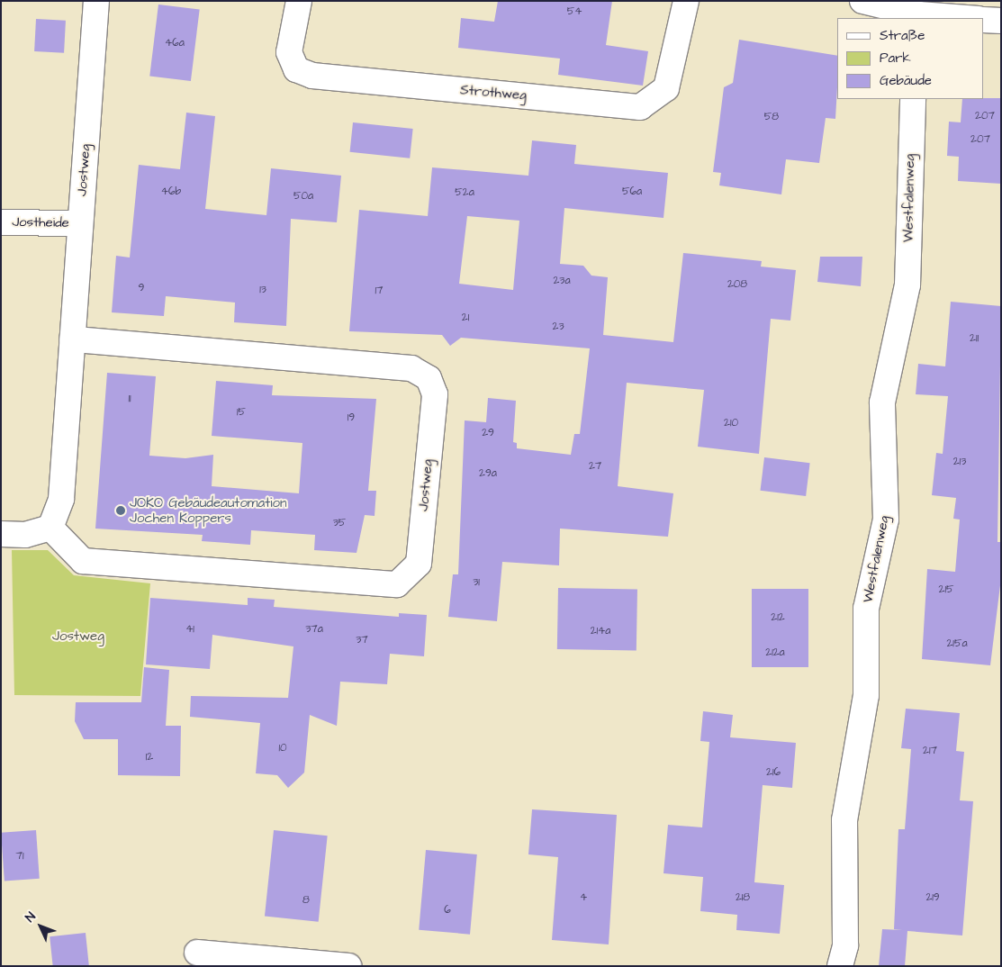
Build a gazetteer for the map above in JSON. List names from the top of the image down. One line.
{"streets":{"street":["Strothweg","Jostweg","Westfalenweg","Jostheide"]},"crossings":[["Jostweg","Jostheide"]],"parks":["Jostweg"],"places":["JOKO Gebäudeautomation Jochen Koppers"],"house_numbers":["54","46a","207","58","207","46b","56a","52a","50a","23a","208","9","13","17","21","23","211","11","15","19","210","29","213","27","29a","35","31","215","212","41","37a","214a","37","215a","212a","10","217","12","216","71","4","218","219","8","6"],"legend":["Straße","Park","Gebäude"],"north":"top left"}
